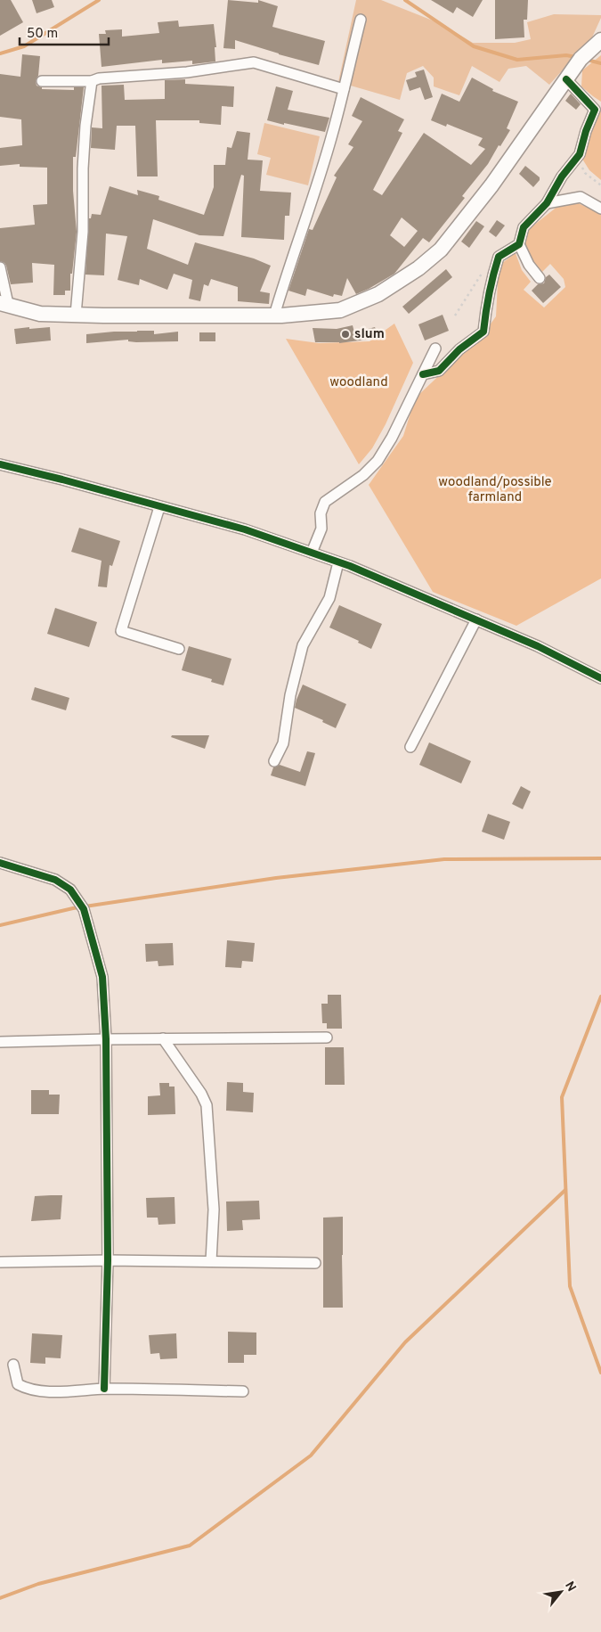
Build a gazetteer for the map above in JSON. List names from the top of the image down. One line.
{"parks":["woodland","woodland/possible farmland"],"places":["slum"],"scale_bar":"50 m","north":"top right"}
